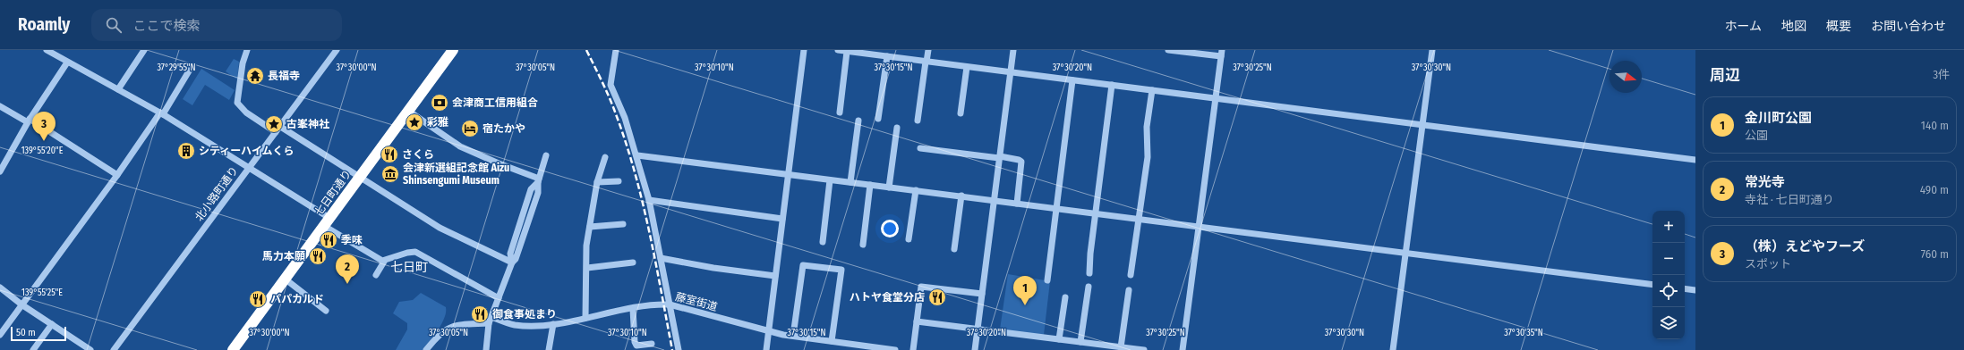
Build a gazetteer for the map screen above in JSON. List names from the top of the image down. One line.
{"streets":{"highway":["七日町通り"],"street":["北小路町通り","藤室街道"]},"districts":["七日町"],"places":{"temple":["長福寺"],"bank":["会津商工信用組合"],"place":["彩雅","古峯神社"],"hotel":["宿たかや"],"building":["シティーハイムくら"],"restaurant":["さくら","季味","馬力本願","ハトヤ食堂分店","パパカルド","御食事処まり"],"museum":["会津新選組記念館 Aizu Shinsengumi Museum"]},"scale_bar":"50 m","north":"right","page":{"header":"Roamly","search":"ここで検索","nav":["ホーム","地図","概要","お問い合わせ"],"heading":["周辺","3件"],"list":[{"mark":"1","name":"金川町公園","note":"公園","value":"140 m"},{"mark":"2","name":"常光寺","note":"寺社 · 七日町通り","value":"490 m"},{"mark":"3","name":"（株）えどやフーズ","note":"スポット","value":"760 m"}],"pins":["3","2","1"],"map_buttons":["+","−"],"scale":"50 m"},"coordinates":["37°29'55\"N","37°30'00\"N","37°30'05\"N","37°30'10\"N","37°30'15\"N","37°30'20\"N","37°30'25\"N","37°30'30\"N","139°55'20\"E","139°55'25\"E","37°30'35\"N"]}
